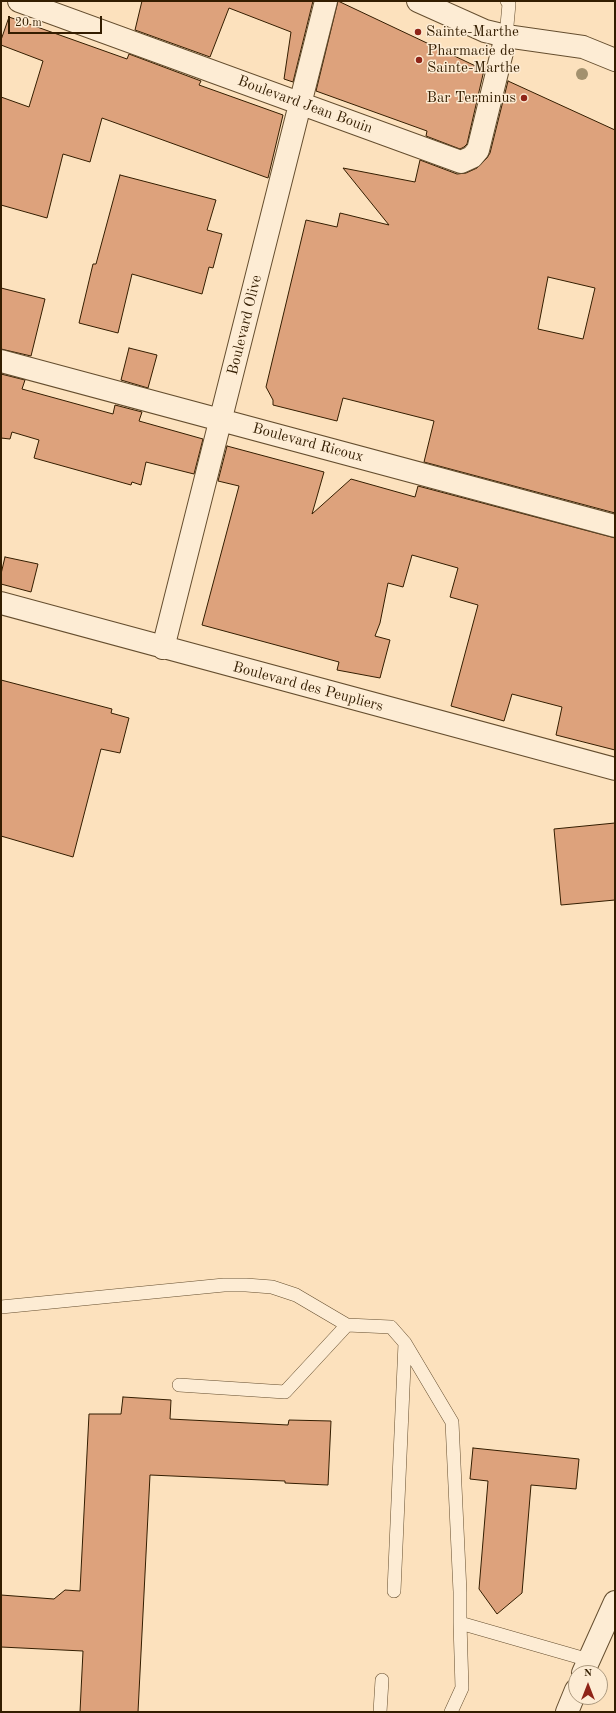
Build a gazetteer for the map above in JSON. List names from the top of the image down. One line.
{"streets":{"street":["Boulevard Jean Bouin","Boulevard Olive","Boulevard Ricoux","Boulevard des Peupliers"]},"crossings":[["Boulevard Jean Bouin","Boulevard Olive"],["Boulevard Olive","Boulevard Ricoux"],["Boulevard Olive","Boulevard des Peupliers"]],"places":["Sainte-Marthe","Pharmacie de Sainte-Marthe","Bar Terminus"],"scale_bar":"20 m","north":"top"}
